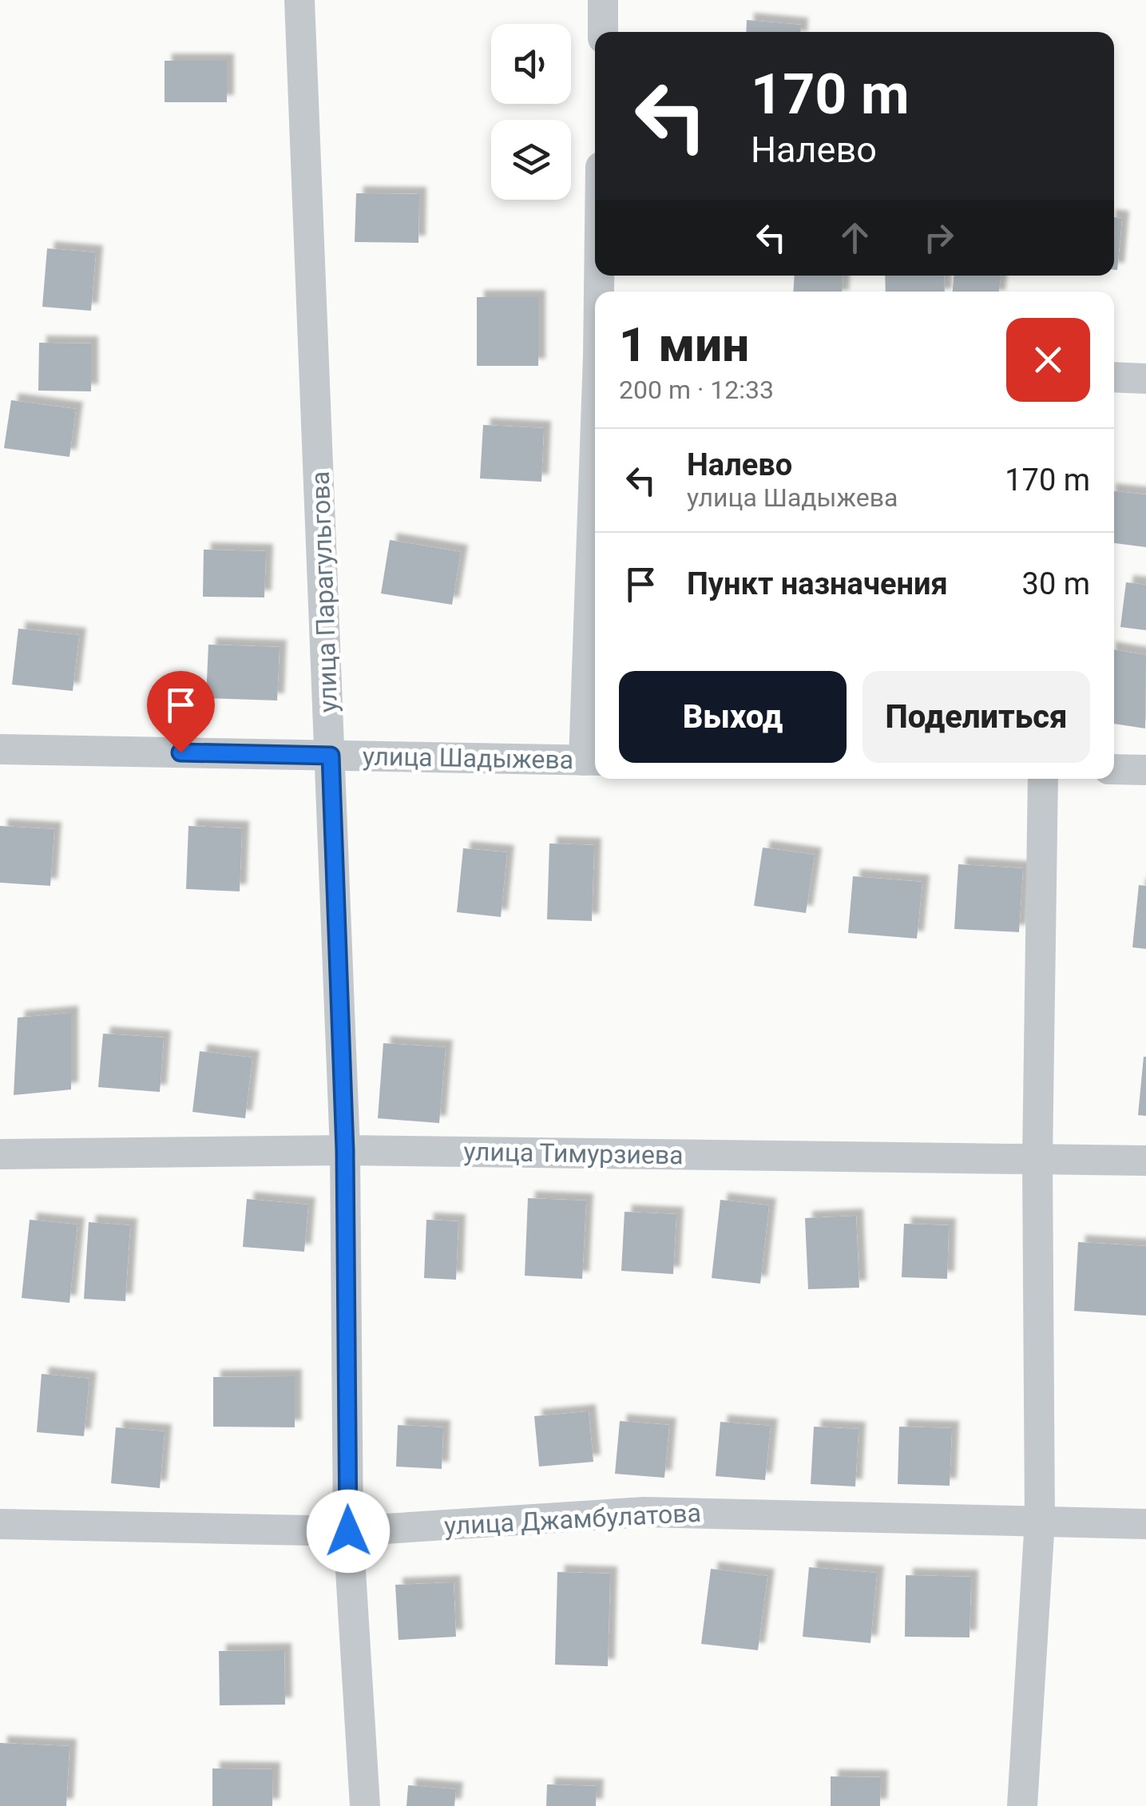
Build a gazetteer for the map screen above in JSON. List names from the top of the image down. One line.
{"streets":{"street":["улица Парагульгова","улица Шадыжева","улица Тимурзиева","улица Джамбулатова"]},"crossings":[["улица Парагульгова","улица Шадыжева"],["улица Парагульгова","улица Тимурзиева"],["улица Парагульгова","улица Джамбулатова"]],"page":{"turn":["170 m","Налево"],"heading":["1 мин","200 m · 12:33"],"list":[{"name":"Налево","note":"улица Шадыжева","value":"170 m"},{"name":"Пункт назначения","value":"30 m"}],"buttons":["Выход","Поделиться"]}}
